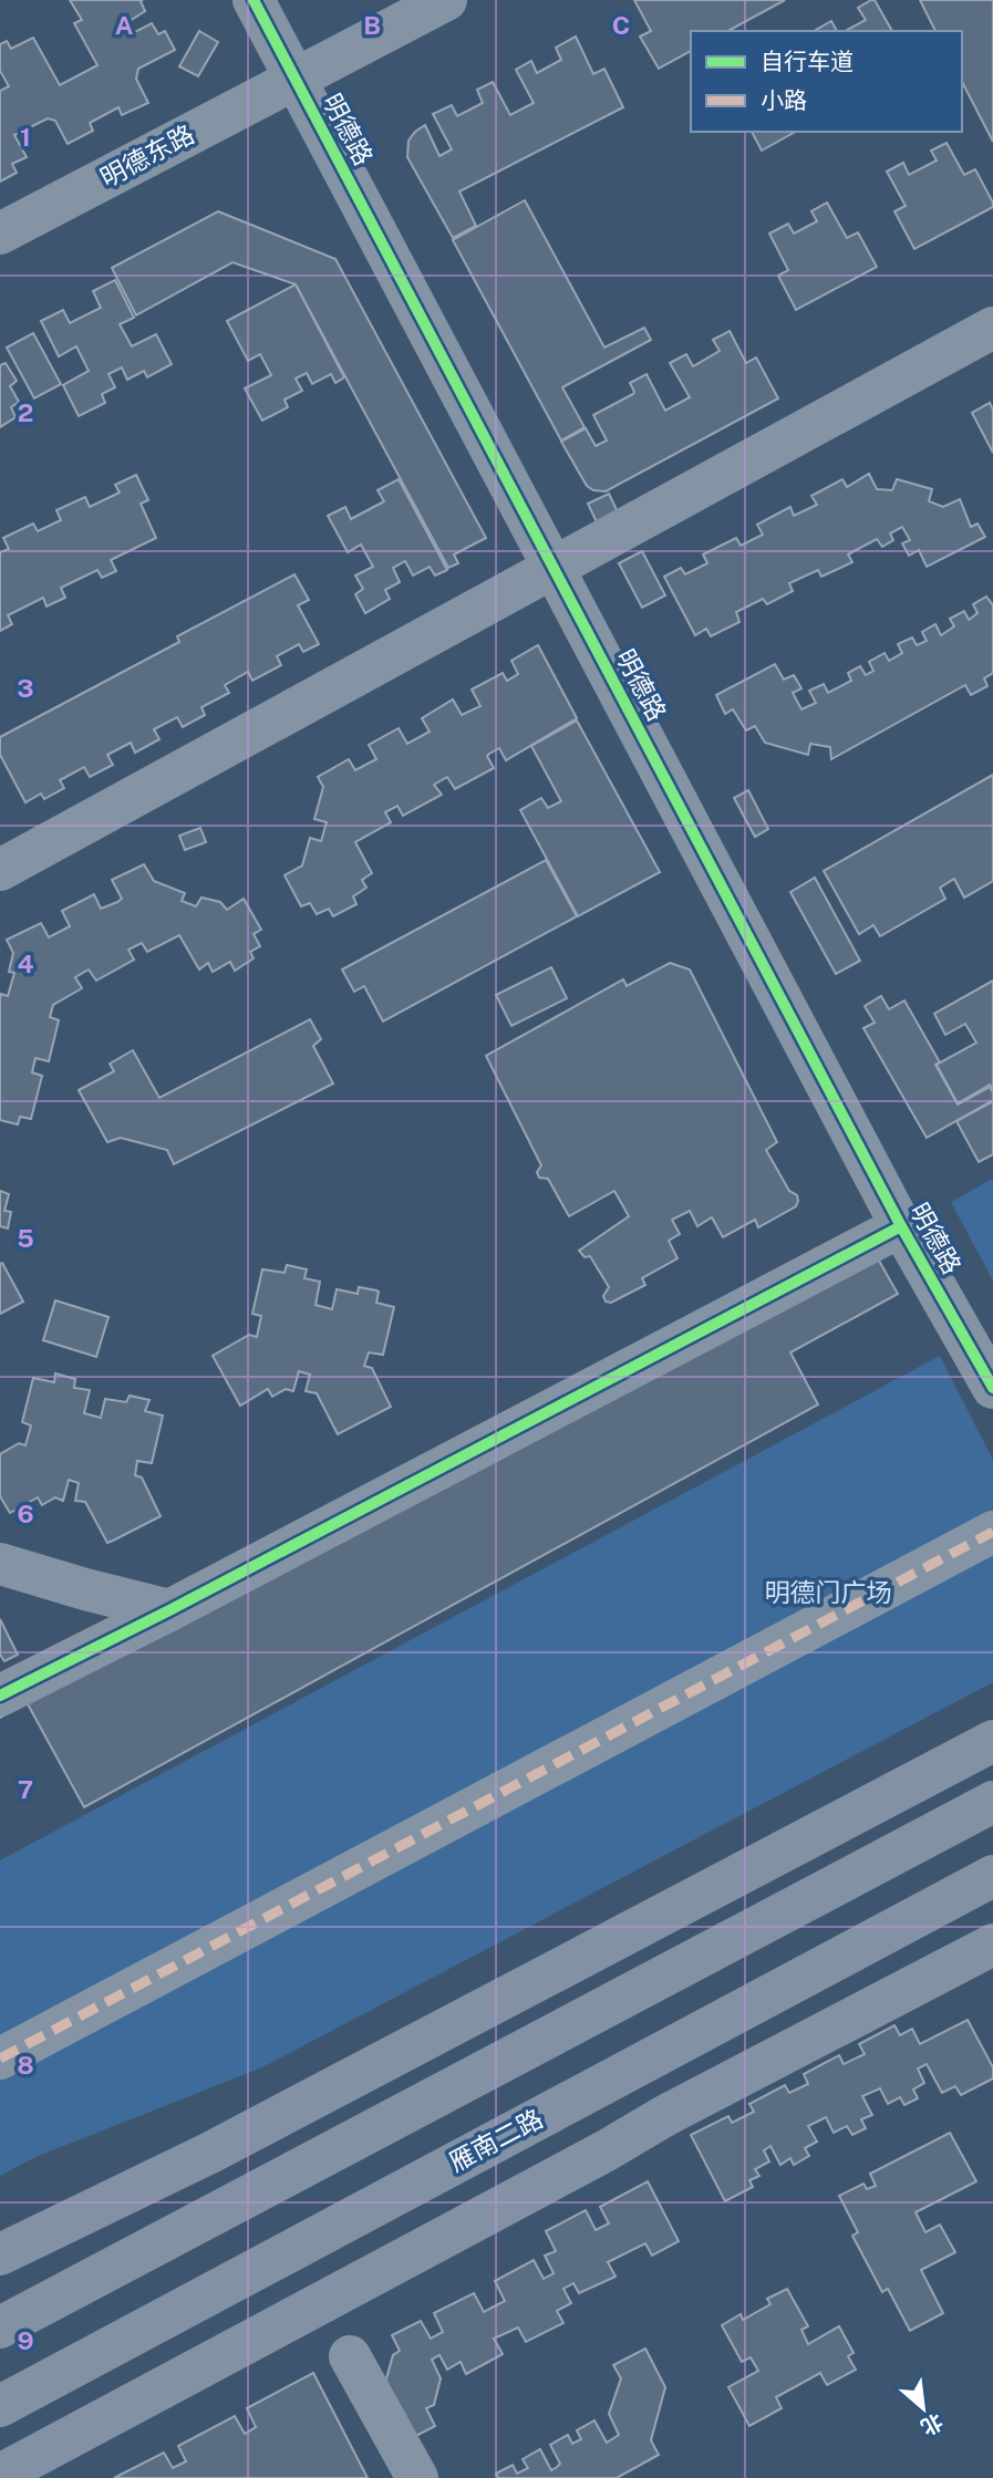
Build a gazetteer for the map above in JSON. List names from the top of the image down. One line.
{"streets":{"main road":["雁南二路"],"street":["明德路","明德东路"]},"crossings":[["明德路","明德东路"]],"parks":["明德门广场"],"legend":["自行车道","小路"],"north":"bottom right","grid":{"columns":["A","B","C"],"rows":["1","2","3","4","5","6","7","8","9"]}}
